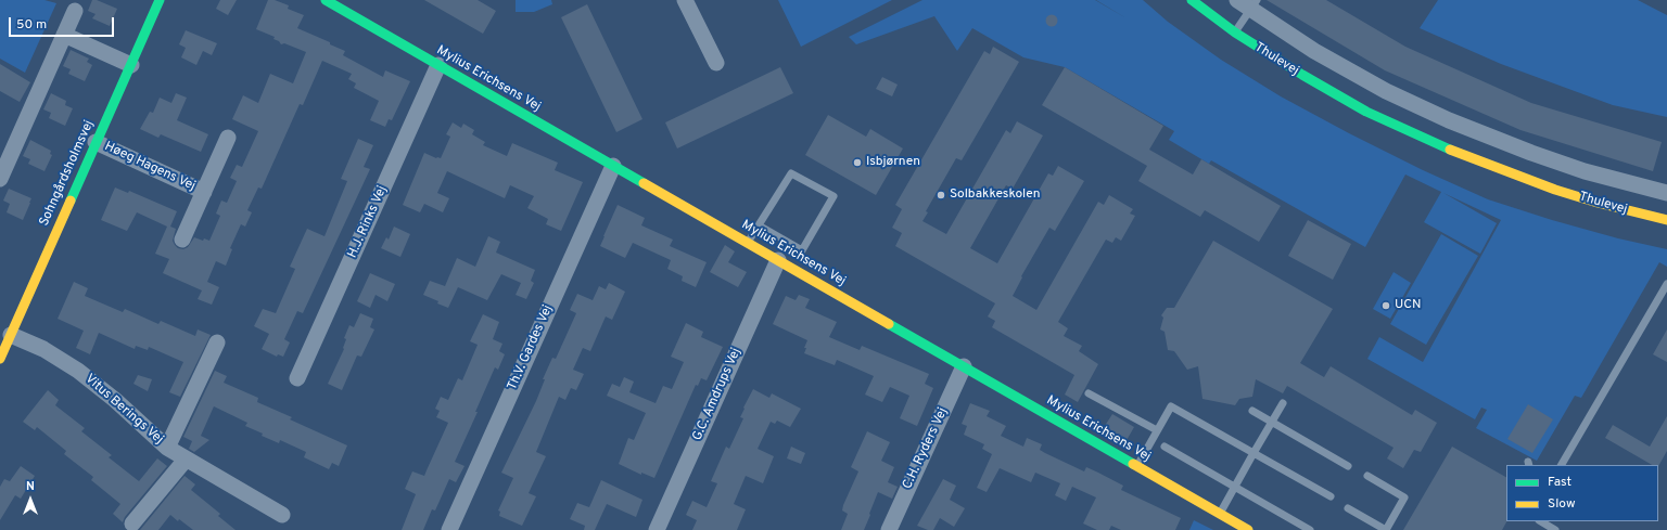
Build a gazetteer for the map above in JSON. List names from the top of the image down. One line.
{"streets":{"street":["Thulevej","Mylius Erichsens Vej","Høeg Hagens Vej","Sohngårdsholmsvej","H.J. Rinks Vej","Th.V. Gardes Vej","G.C. Amdrups Vej","Vitus Berings Vej","C.H. Ryders Vej"]},"crossings":[["Mylius Erichsens Vej","H.J. Rinks Vej"],["Mylius Erichsens Vej","Th.V. Gardes Vej"],["Mylius Erichsens Vej","G.C. Amdrups Vej"],["Mylius Erichsens Vej","C.H. Ryders Vej"],["Høeg Hagens Vej","Sohngårdsholmsvej"],["Sohngårdsholmsvej","Vitus Berings Vej"]],"places":["Isbjørnen","Solbakkeskolen","UCN"],"legend":["Fast","Slow"],"scale_bar":"50 m","north":"top"}
